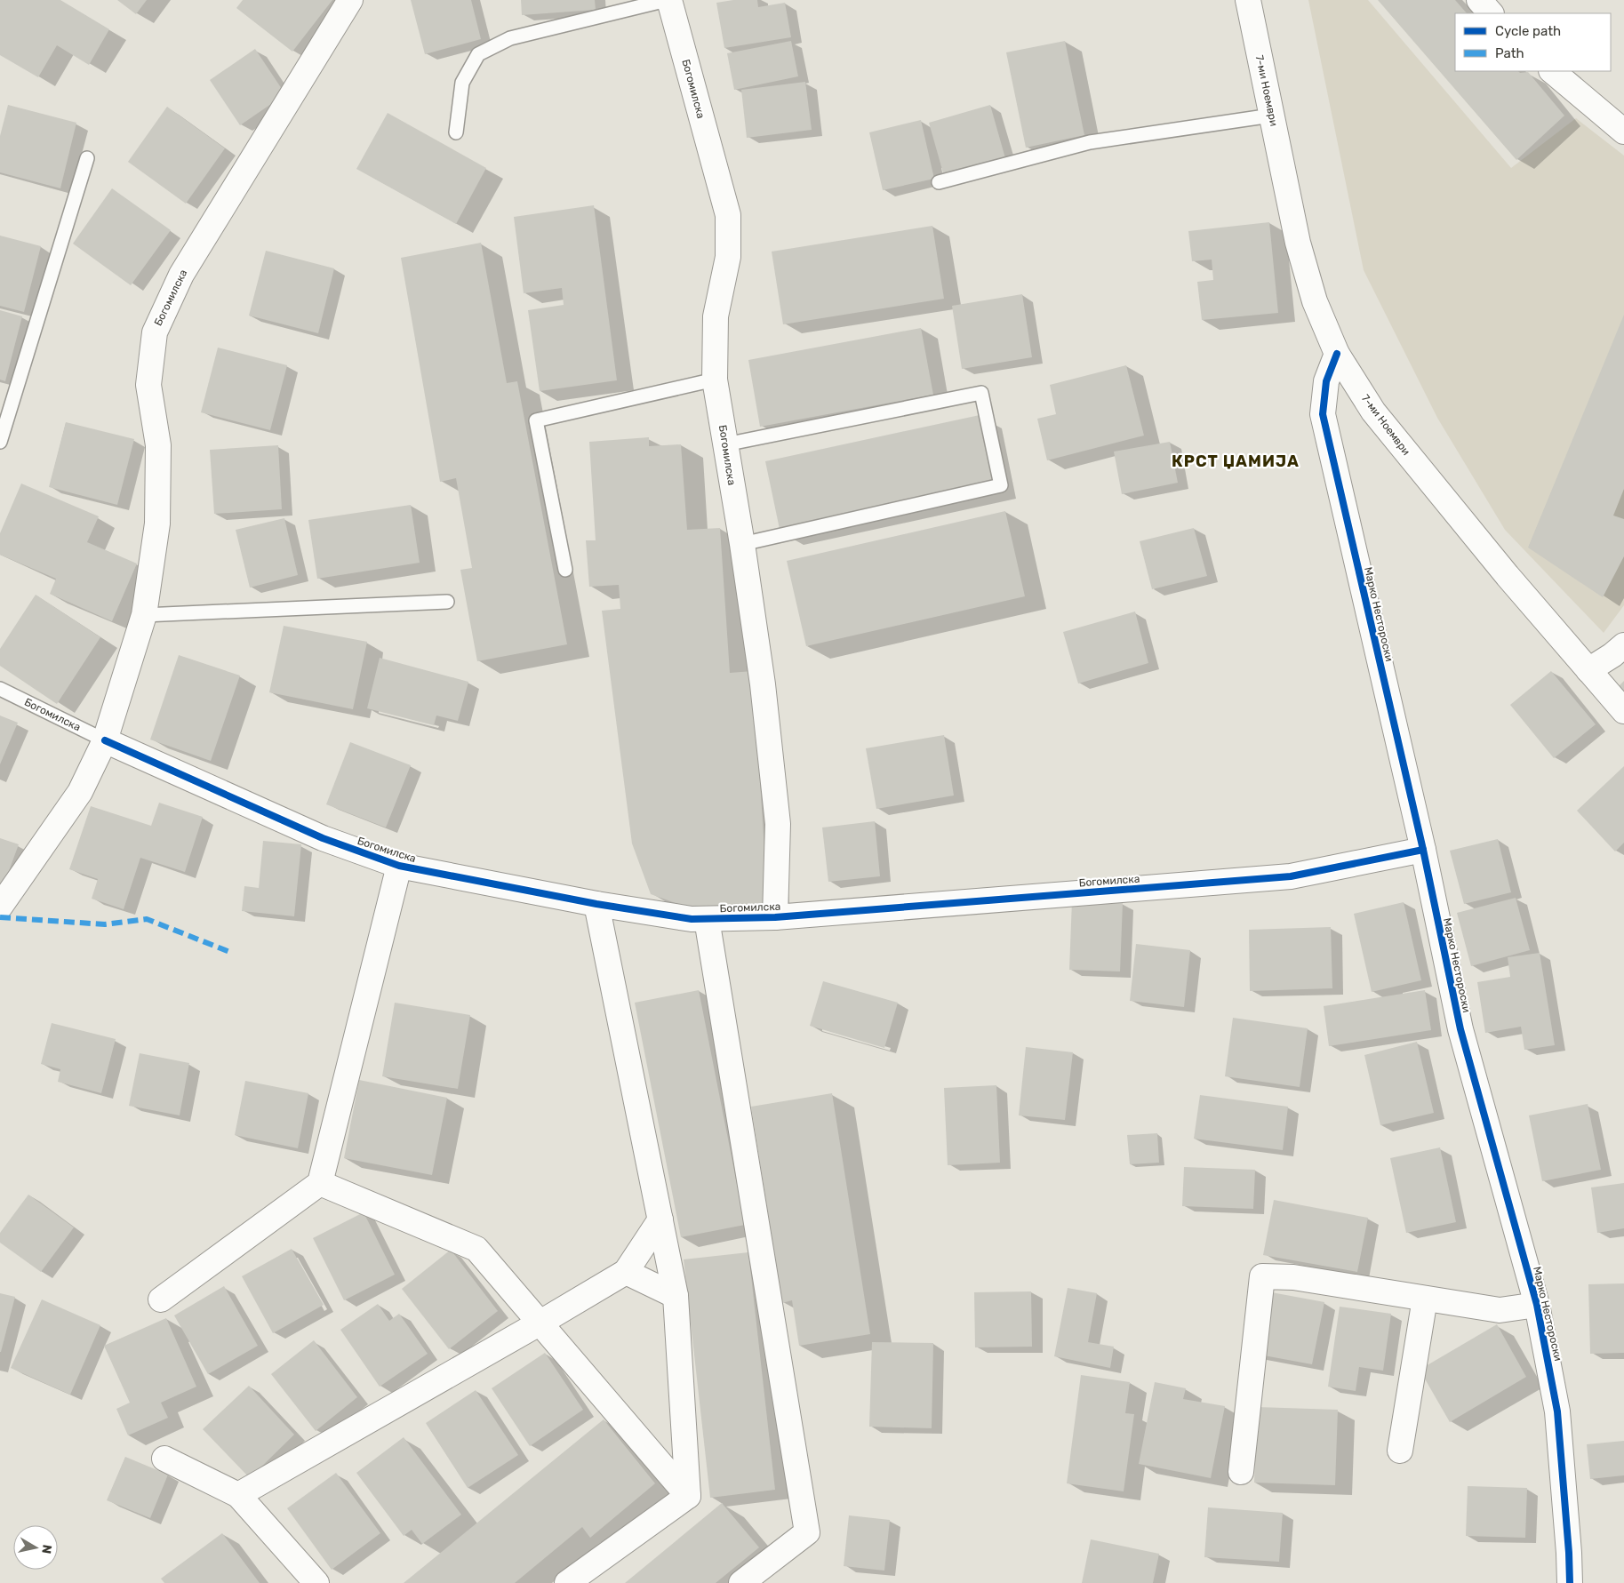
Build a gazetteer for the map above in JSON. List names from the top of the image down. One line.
{"streets":{"street":["Богомилска","7-ми Ноември","Марко Нестороски"]},"crossings":[["Богомилска","Марко Нестороски"],["7-ми Ноември","Марко Нестороски"]],"districts":["КРСТ ЏАМИЈА"],"legend":["Cycle path","Path"],"north":"right"}
